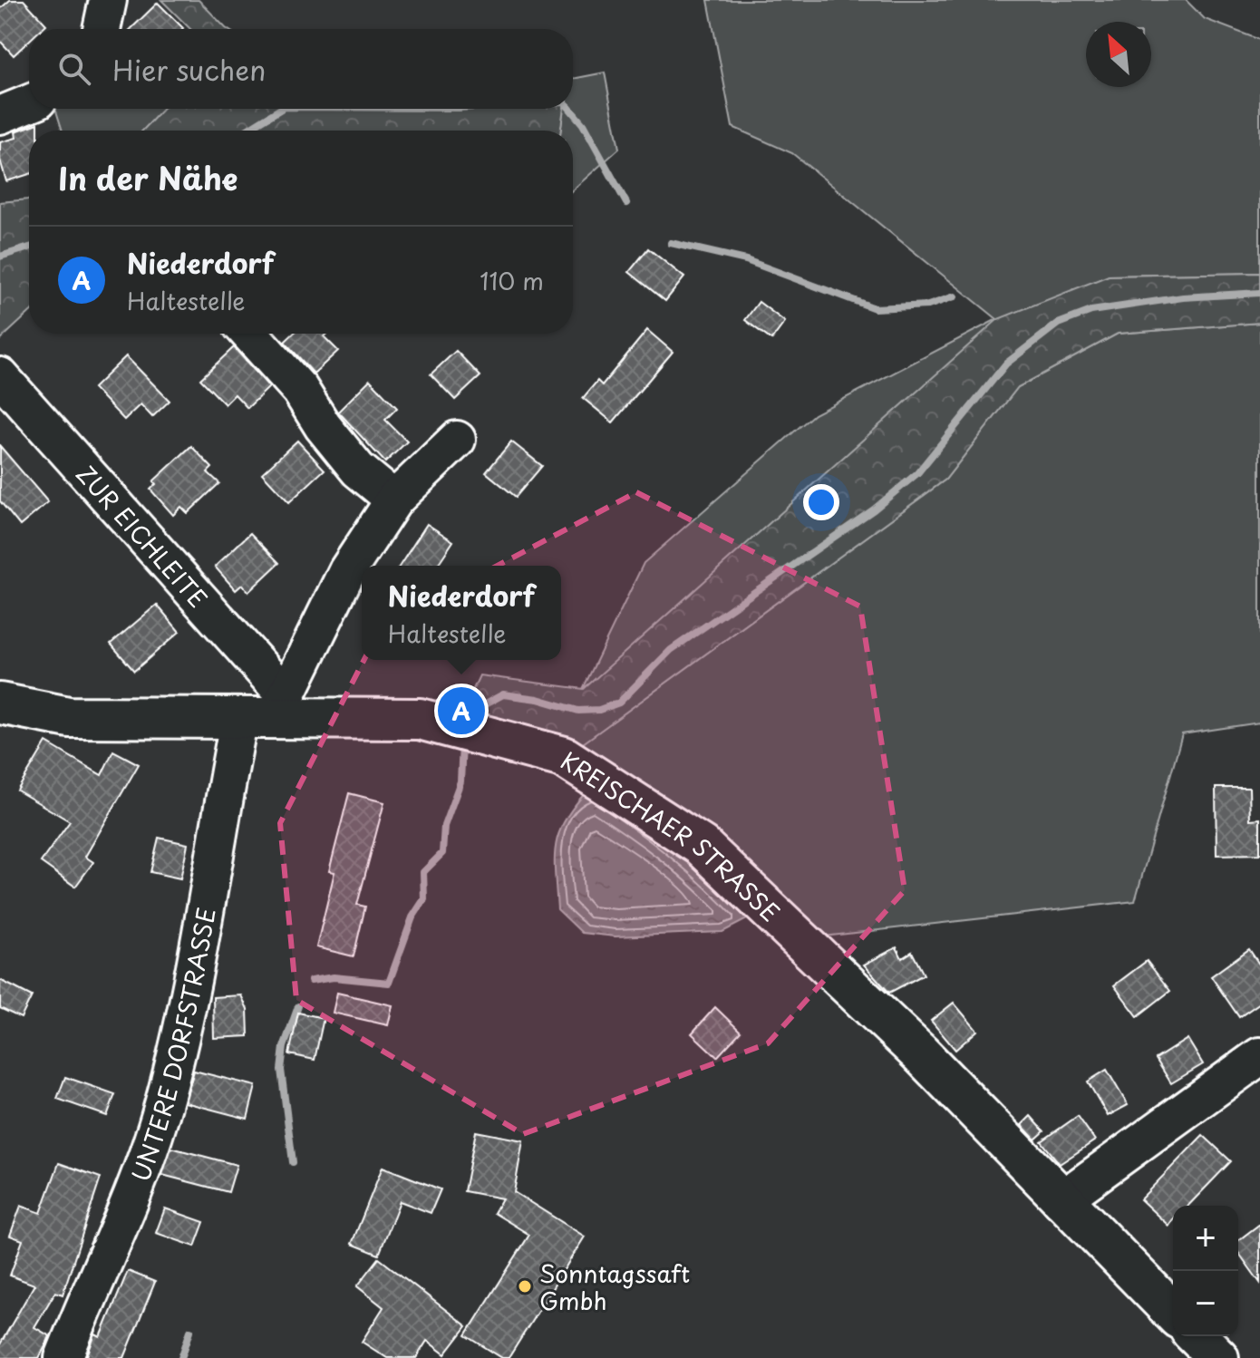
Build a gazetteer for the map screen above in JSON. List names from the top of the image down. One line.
{"streets":{"main road":["KREISCHAER STRASSE"],"street":["ZUR EICHLEITE","UNTERE DORFSTRASSE"]},"crossings":[["ZUR EICHLEITE","KREISCHAER STRASSE"],["ZUR EICHLEITE","UNTERE DORFSTRASSE"],["KREISCHAER STRASSE","UNTERE DORFSTRASSE"]],"places":["Sonntagssaft Gmbh"],"north":"top left","page":{"search":"Hier suchen","heading":"In der Nähe","list":[{"mark":"A","name":"Niederdorf","note":"Haltestelle","value":"110 m"}],"popup":["Niederdorf","Haltestelle"],"pins":"A","map_buttons":["+","−"]}}
